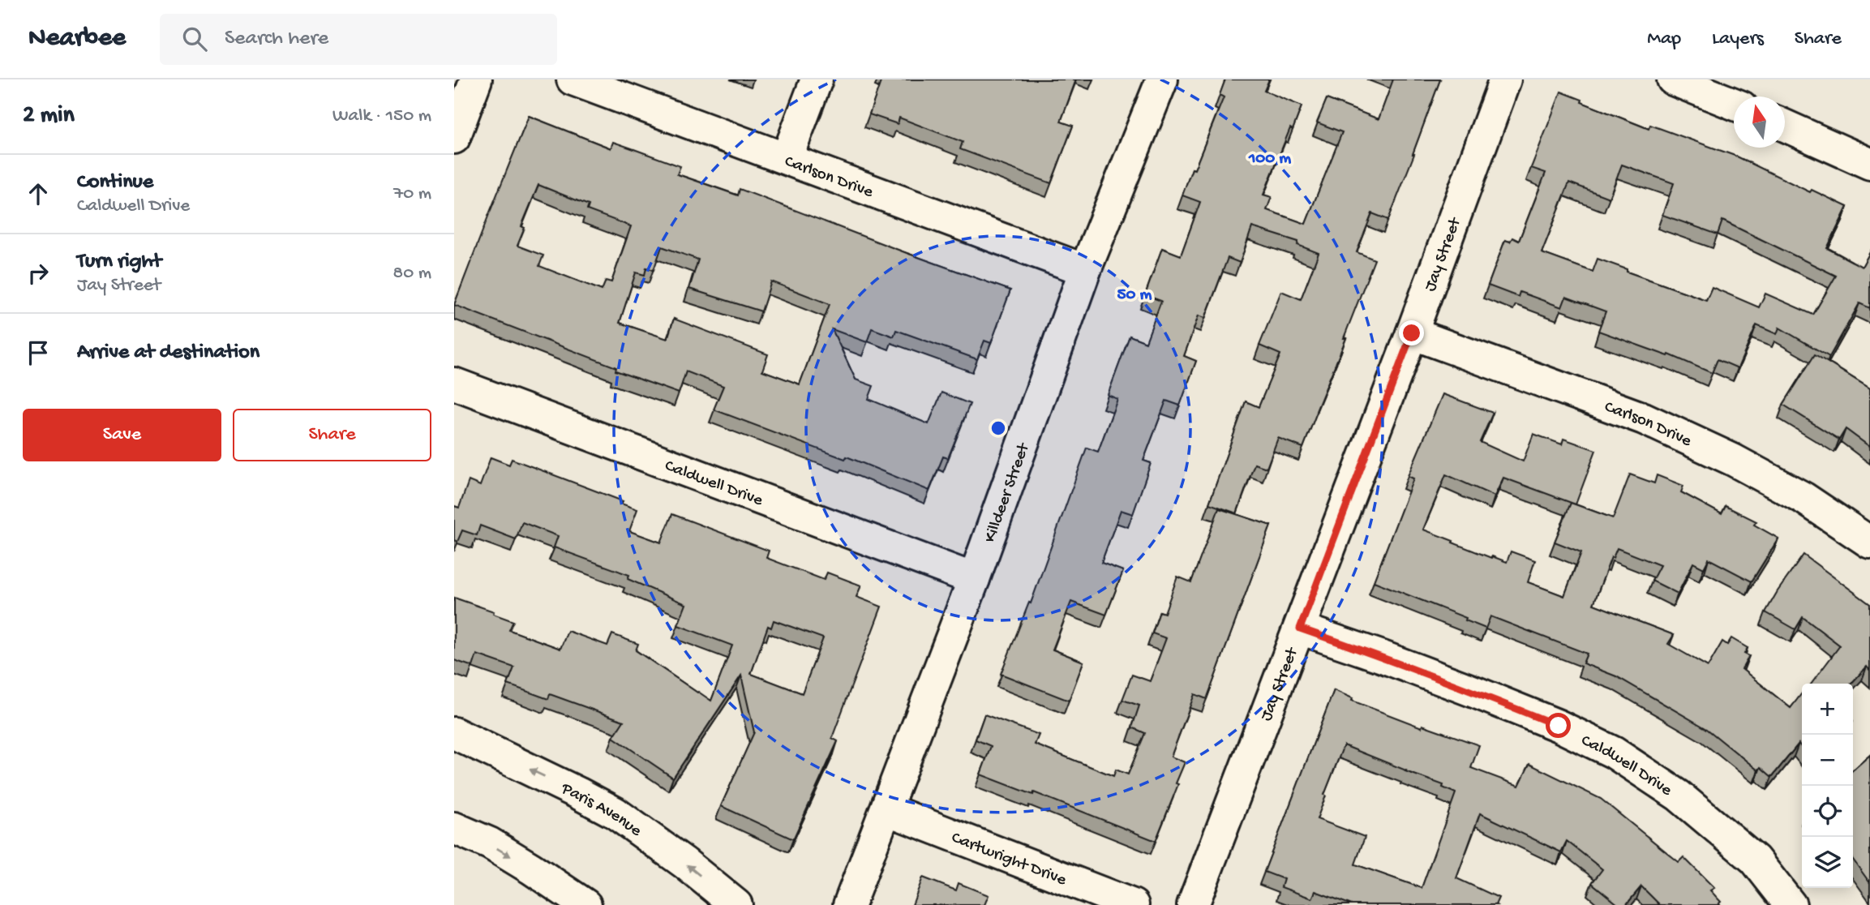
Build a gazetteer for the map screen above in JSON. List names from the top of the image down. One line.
{"streets":{"street":["Carlson Drive","Jay Street","Caldwell Drive","Killdeer Street","Paris Avenue","Cartwright Drive"]},"crossings":[["Carlson Drive","Jay Street"],["Carlson Drive","Killdeer Street"],["Jay Street","Caldwell Drive"],["Caldwell Drive","Killdeer Street"],["Killdeer Street","Cartwright Drive"]],"north":"top","page":{"header":"Nearbee","search":"Search here","nav":["Map","Layers","Share"],"heading":["2 min","Walk · 150 m"],"list":[["Continue","Caldwell Drive","70 m"],["Turn right","Jay Street","80 m"],"Arrive at destination"],"buttons":["Save","Share"],"map_buttons":["+","−"]},"rings":["100 m","50 m"]}
